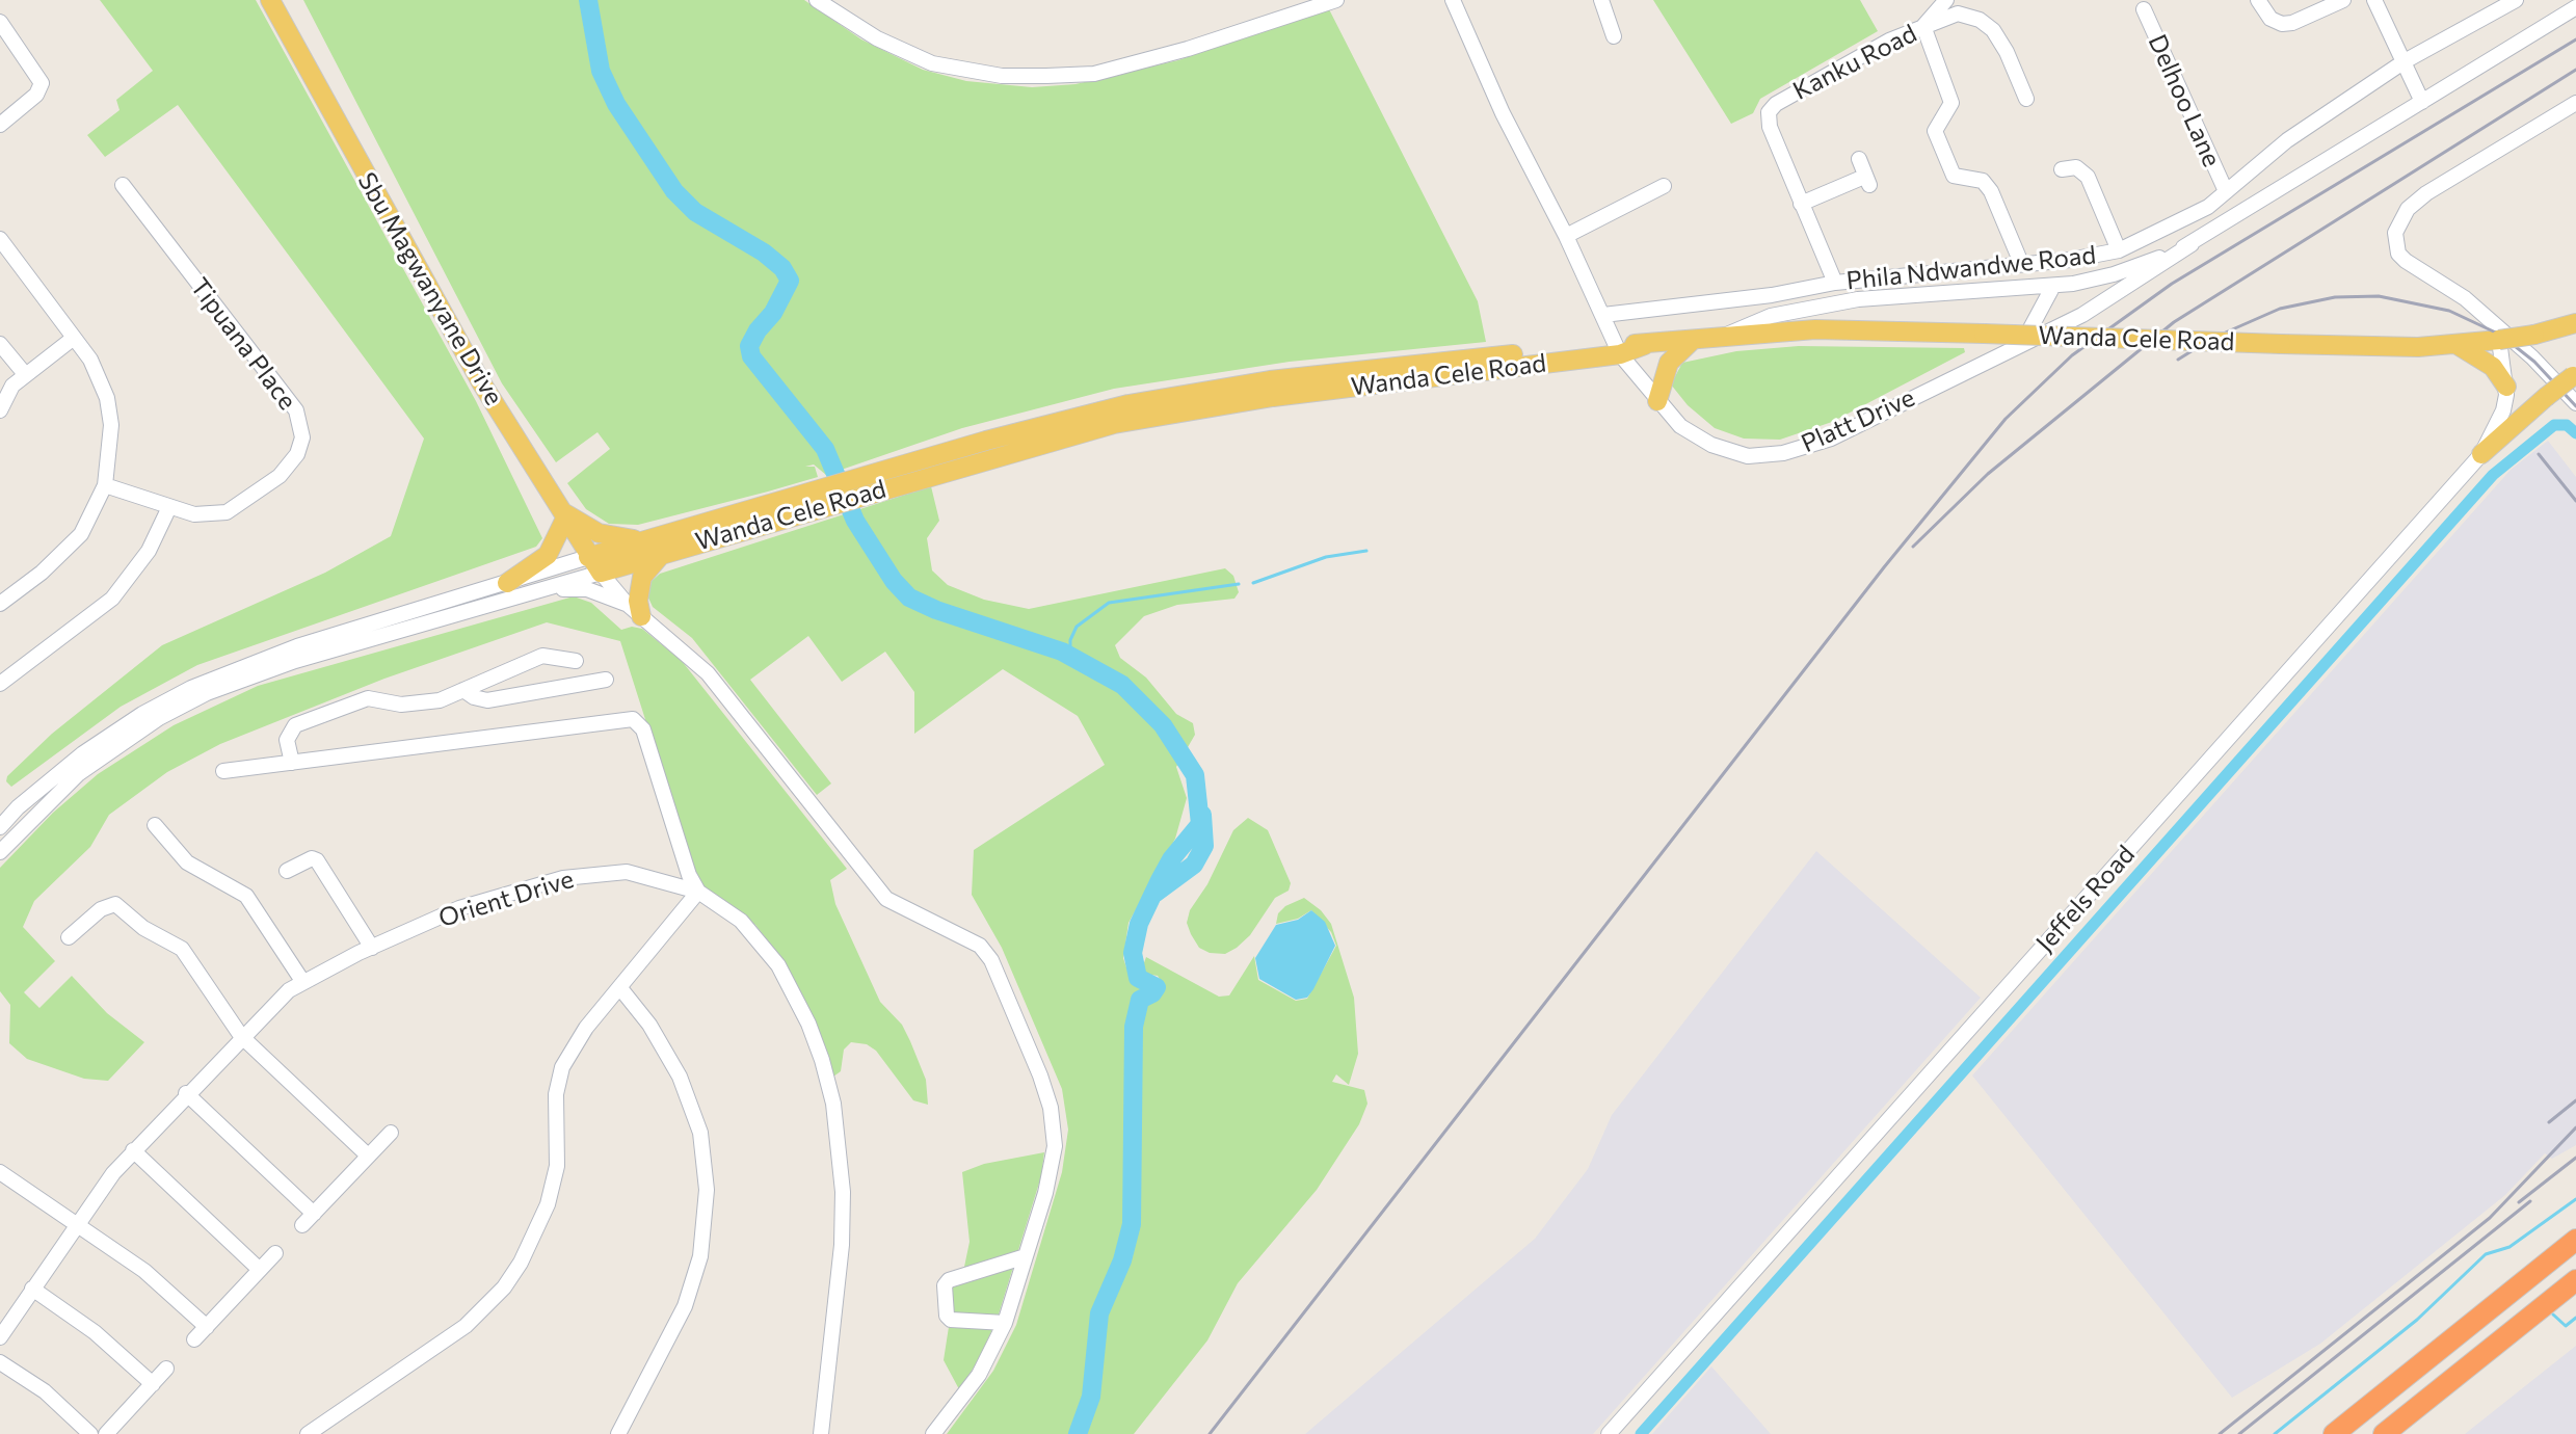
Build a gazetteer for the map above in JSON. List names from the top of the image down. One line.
{"streets":{"main road":["Sbu Magwanyane Drive","Wanda Cele Road"],"street":["Kanku Road","Delhoo Lane","Phila Ndwandwe Road","Tipuana Place","Platt Drive","Orient Drive","Jeffels Road"]},"crossings":[["Delhoo Lane","Phila Ndwandwe Road"],["Phila Ndwandwe Road","Wanda Cele Road"],["Phila Ndwandwe Road","Platt Drive"],["Sbu Magwanyane Drive","Wanda Cele Road"],["Wanda Cele Road","Platt Drive"],["Wanda Cele Road","Jeffels Road"]]}
